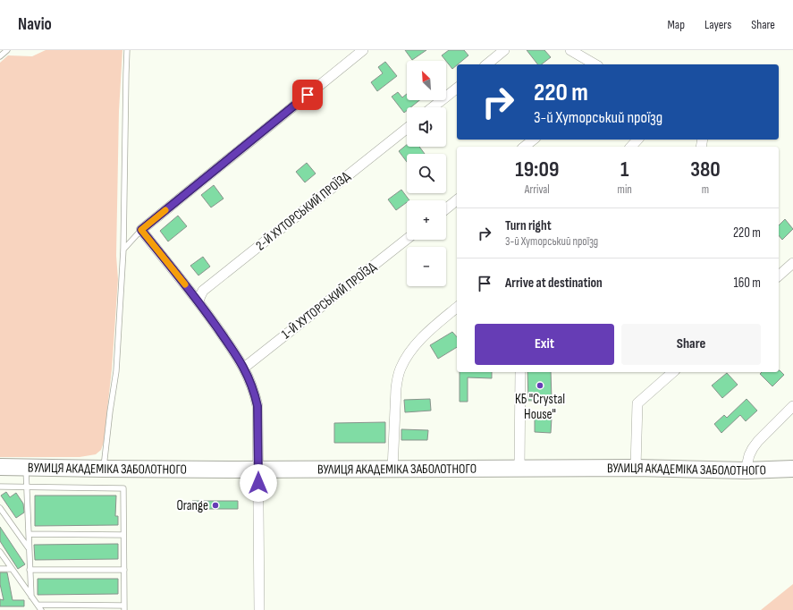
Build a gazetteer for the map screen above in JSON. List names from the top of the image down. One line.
{"streets":{"main road":["ВУЛИЦЯ АКАДЕМІКА ЗАБОЛОТНОГО"],"street":["2-Й ХУТОРСЬКИЙ ПРОЇЗД","1-Й ХУТОРСЬКИЙ ПРОЇЗД"]},"places":["КБ \"Crystal House\"","Orange"],"north":"top left","page":{"header":"Navio","nav":["Map","Layers","Share"],"map_buttons":["+","−"],"turn":["220 m","3-й Хуторський проїзд"],"eta":["19:09","Arrival","1","min","380","m"],"list":[{"name":"Turn right","note":"3-й Хуторський проїзд","value":"220 m"},{"name":"Arrive at destination","value":"160 m"}],"buttons":["Exit","Share"]}}
